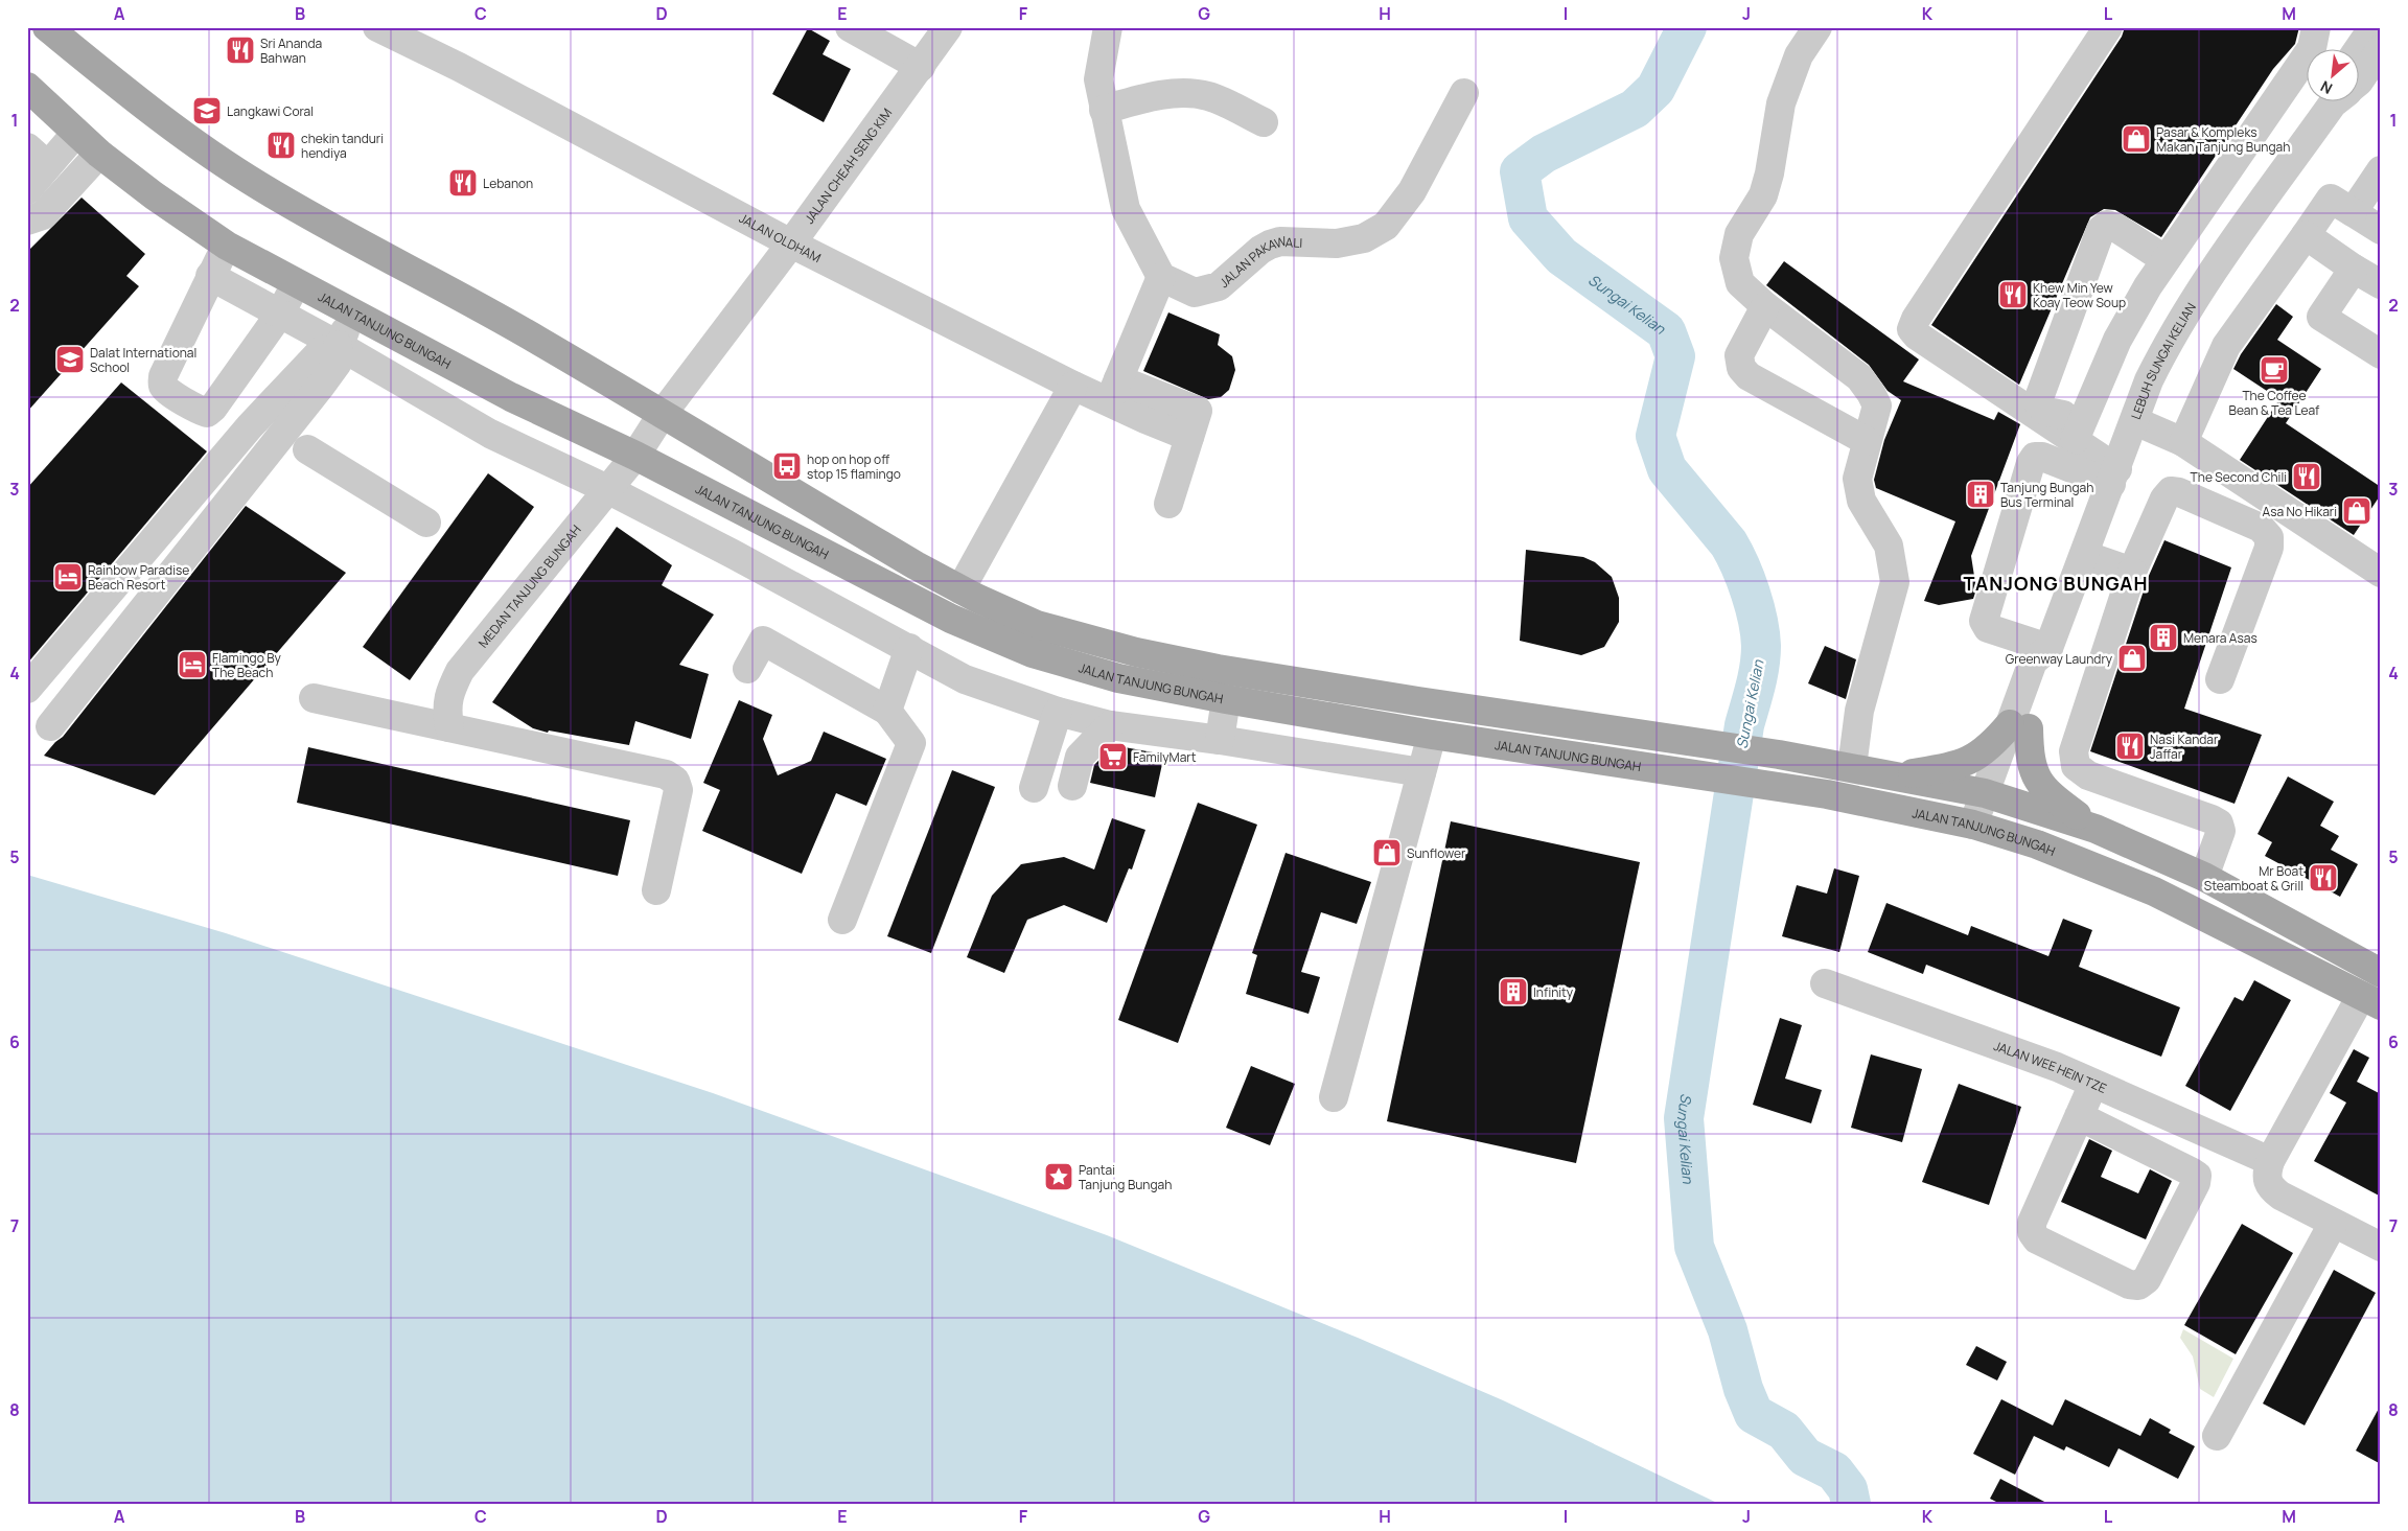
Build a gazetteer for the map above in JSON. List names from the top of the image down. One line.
{"streets":{"main road":["JALAN TANJUNG BUNGAH"],"street":["JALAN CHEAH SENG KIM","JALAN OLDHAM","JALAN PAKAWALI","LEBUH SUNGAI KELIAN","MEDAN TANJUNG BUNGAH","JALAN WEE HEIN TZE"]},"crossings":[["JALAN CHEAH SENG KIM","JALAN OLDHAM"],["JALAN CHEAH SENG KIM","JALAN TANJUNG BUNGAH"],["JALAN CHEAH SENG KIM","MEDAN TANJUNG BUNGAH"],["JALAN TANJUNG BUNGAH","LEBUH SUNGAI KELIAN"],["JALAN TANJUNG BUNGAH","MEDAN TANJUNG BUNGAH"]],"districts":["TANJONG BUNGAH"],"water":["Sungai Kelian"],"places":{"restaurant":["Sri Ananda Bahwan","chekin tanduri hendiya","Lebanon","Khew Min Yew Koay Teow Soup","The Second Chili","Nasi Kandar Jaffar","Mr Boat Steamboat & Grill"],"school or university":["Langkawi Coral","Dalat International School"],"shop":["Pasar & Kompleks Makan Tanjung Bungah","Asa No Hikari","Greenway Laundry","Sunflower"],"cafe":["The Coffee Bean & Tea Leaf"],"bus stop":["hop on hop off stop 15 flamingo"],"building":["Tanjung Bungah Bus Terminal","Menara Asas","Infinity"],"hotel":["Rainbow Paradise Beach Resort","Flamingo By The Beach"],"supermarket":["FamilyMart"],"place":["Pantai Tanjung Bungah"]},"north":"bottom left","grid":{"columns":["A","B","C","D","E","F","G","H","I","J","K","L","M"],"rows":["1","2","3","4","5","6","7","8"]}}
